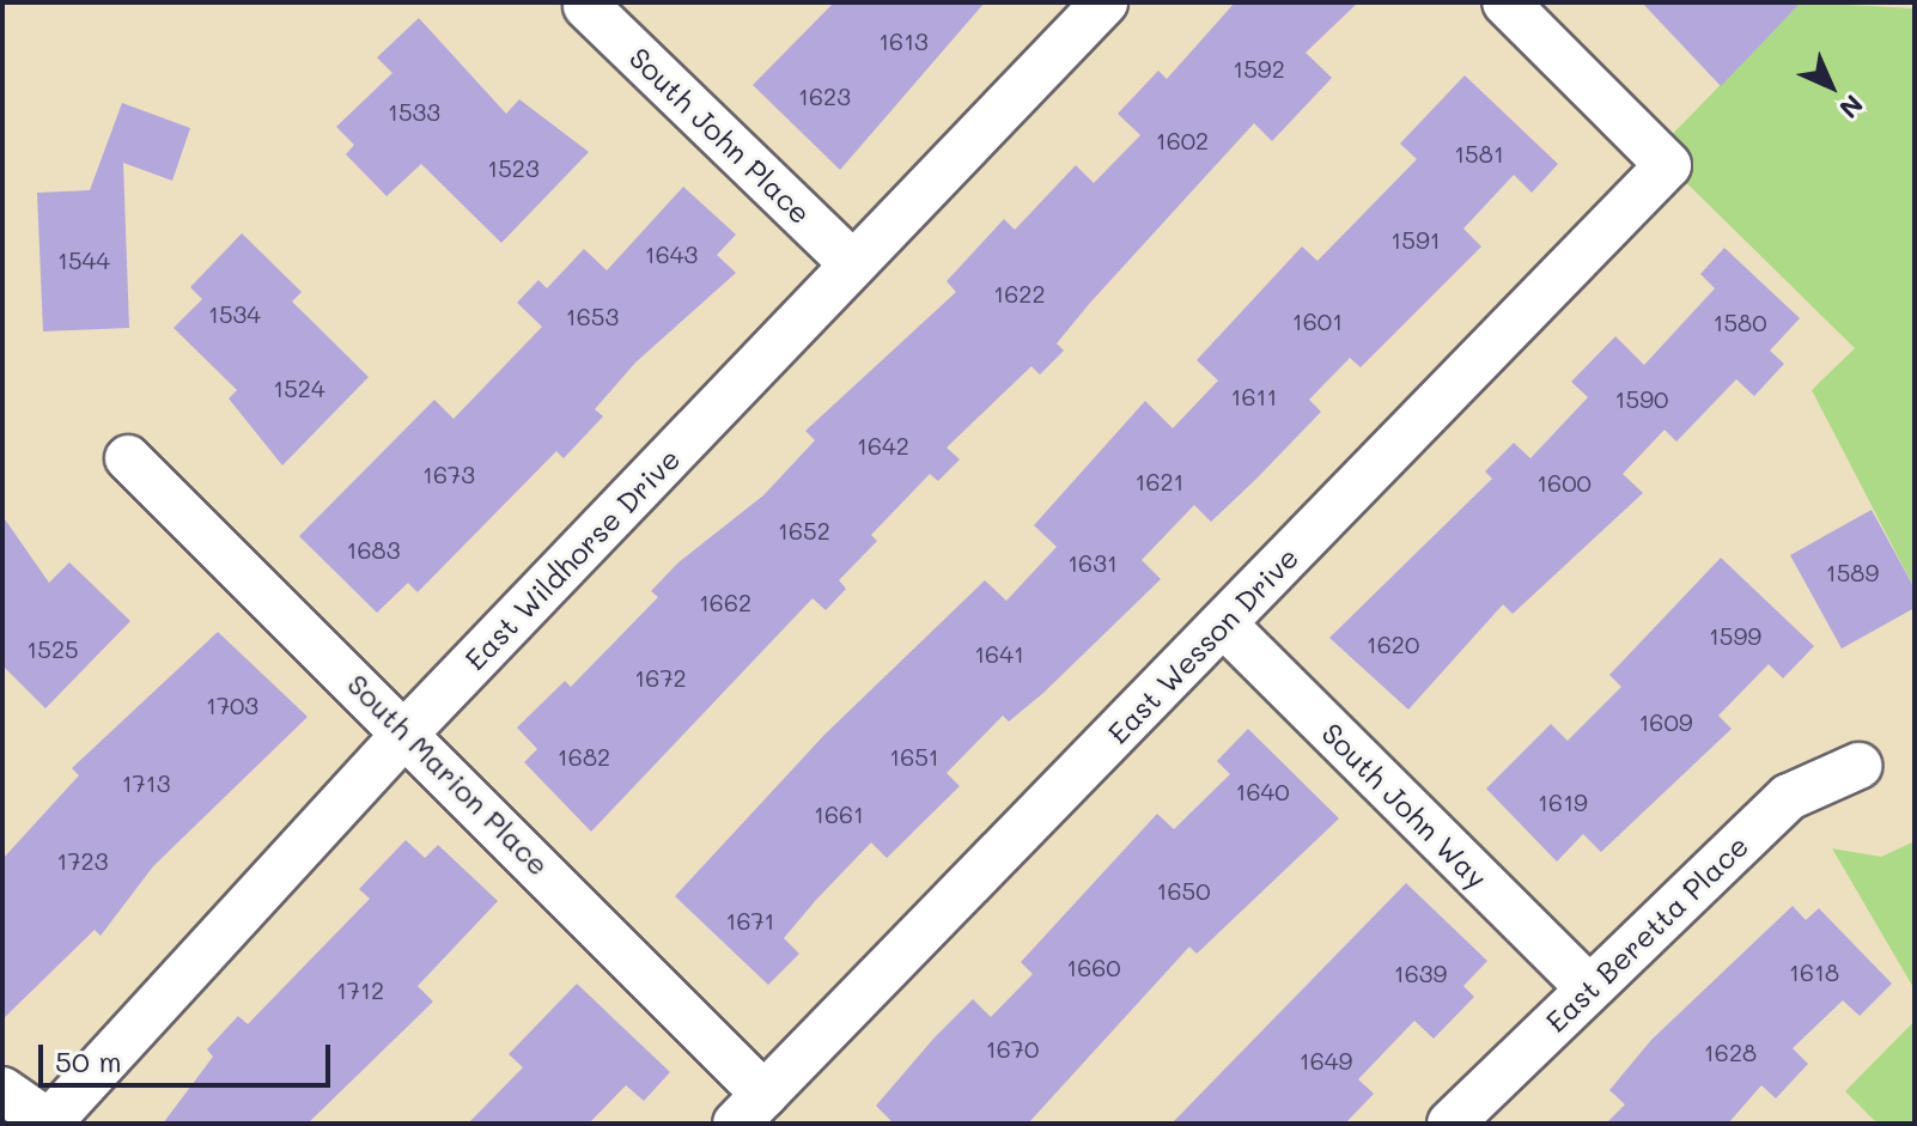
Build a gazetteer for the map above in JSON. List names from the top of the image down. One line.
{"streets":{"street":["South John Place","East Wildhorse Drive","East Wesson Drive","South Marion Place","South John Way","East Beretta Place"]},"crossings":[["South John Place","East Wildhorse Drive"],["East Wildhorse Drive","South Marion Place"],["East Wesson Drive","South Marion Place"],["East Wesson Drive","South John Way"],["South John Way","East Beretta Place"]],"house_numbers":["1613","1592","1623","1533","1602","1581","1523","1591","1643","1544","1622","1534","1653","1601","1580","1524","1611","1590","1642","1673","1621","1600","1652","1683","1631","1589","1662","1599","1620","1525","1641","1672","1703","1609","1682","1651","1713","1640","1619","1661","1723","1650","1671","1660","1618","1639","1712","1670","1628","1649"],"scale_bar":"50 m","north":"bottom right"}
